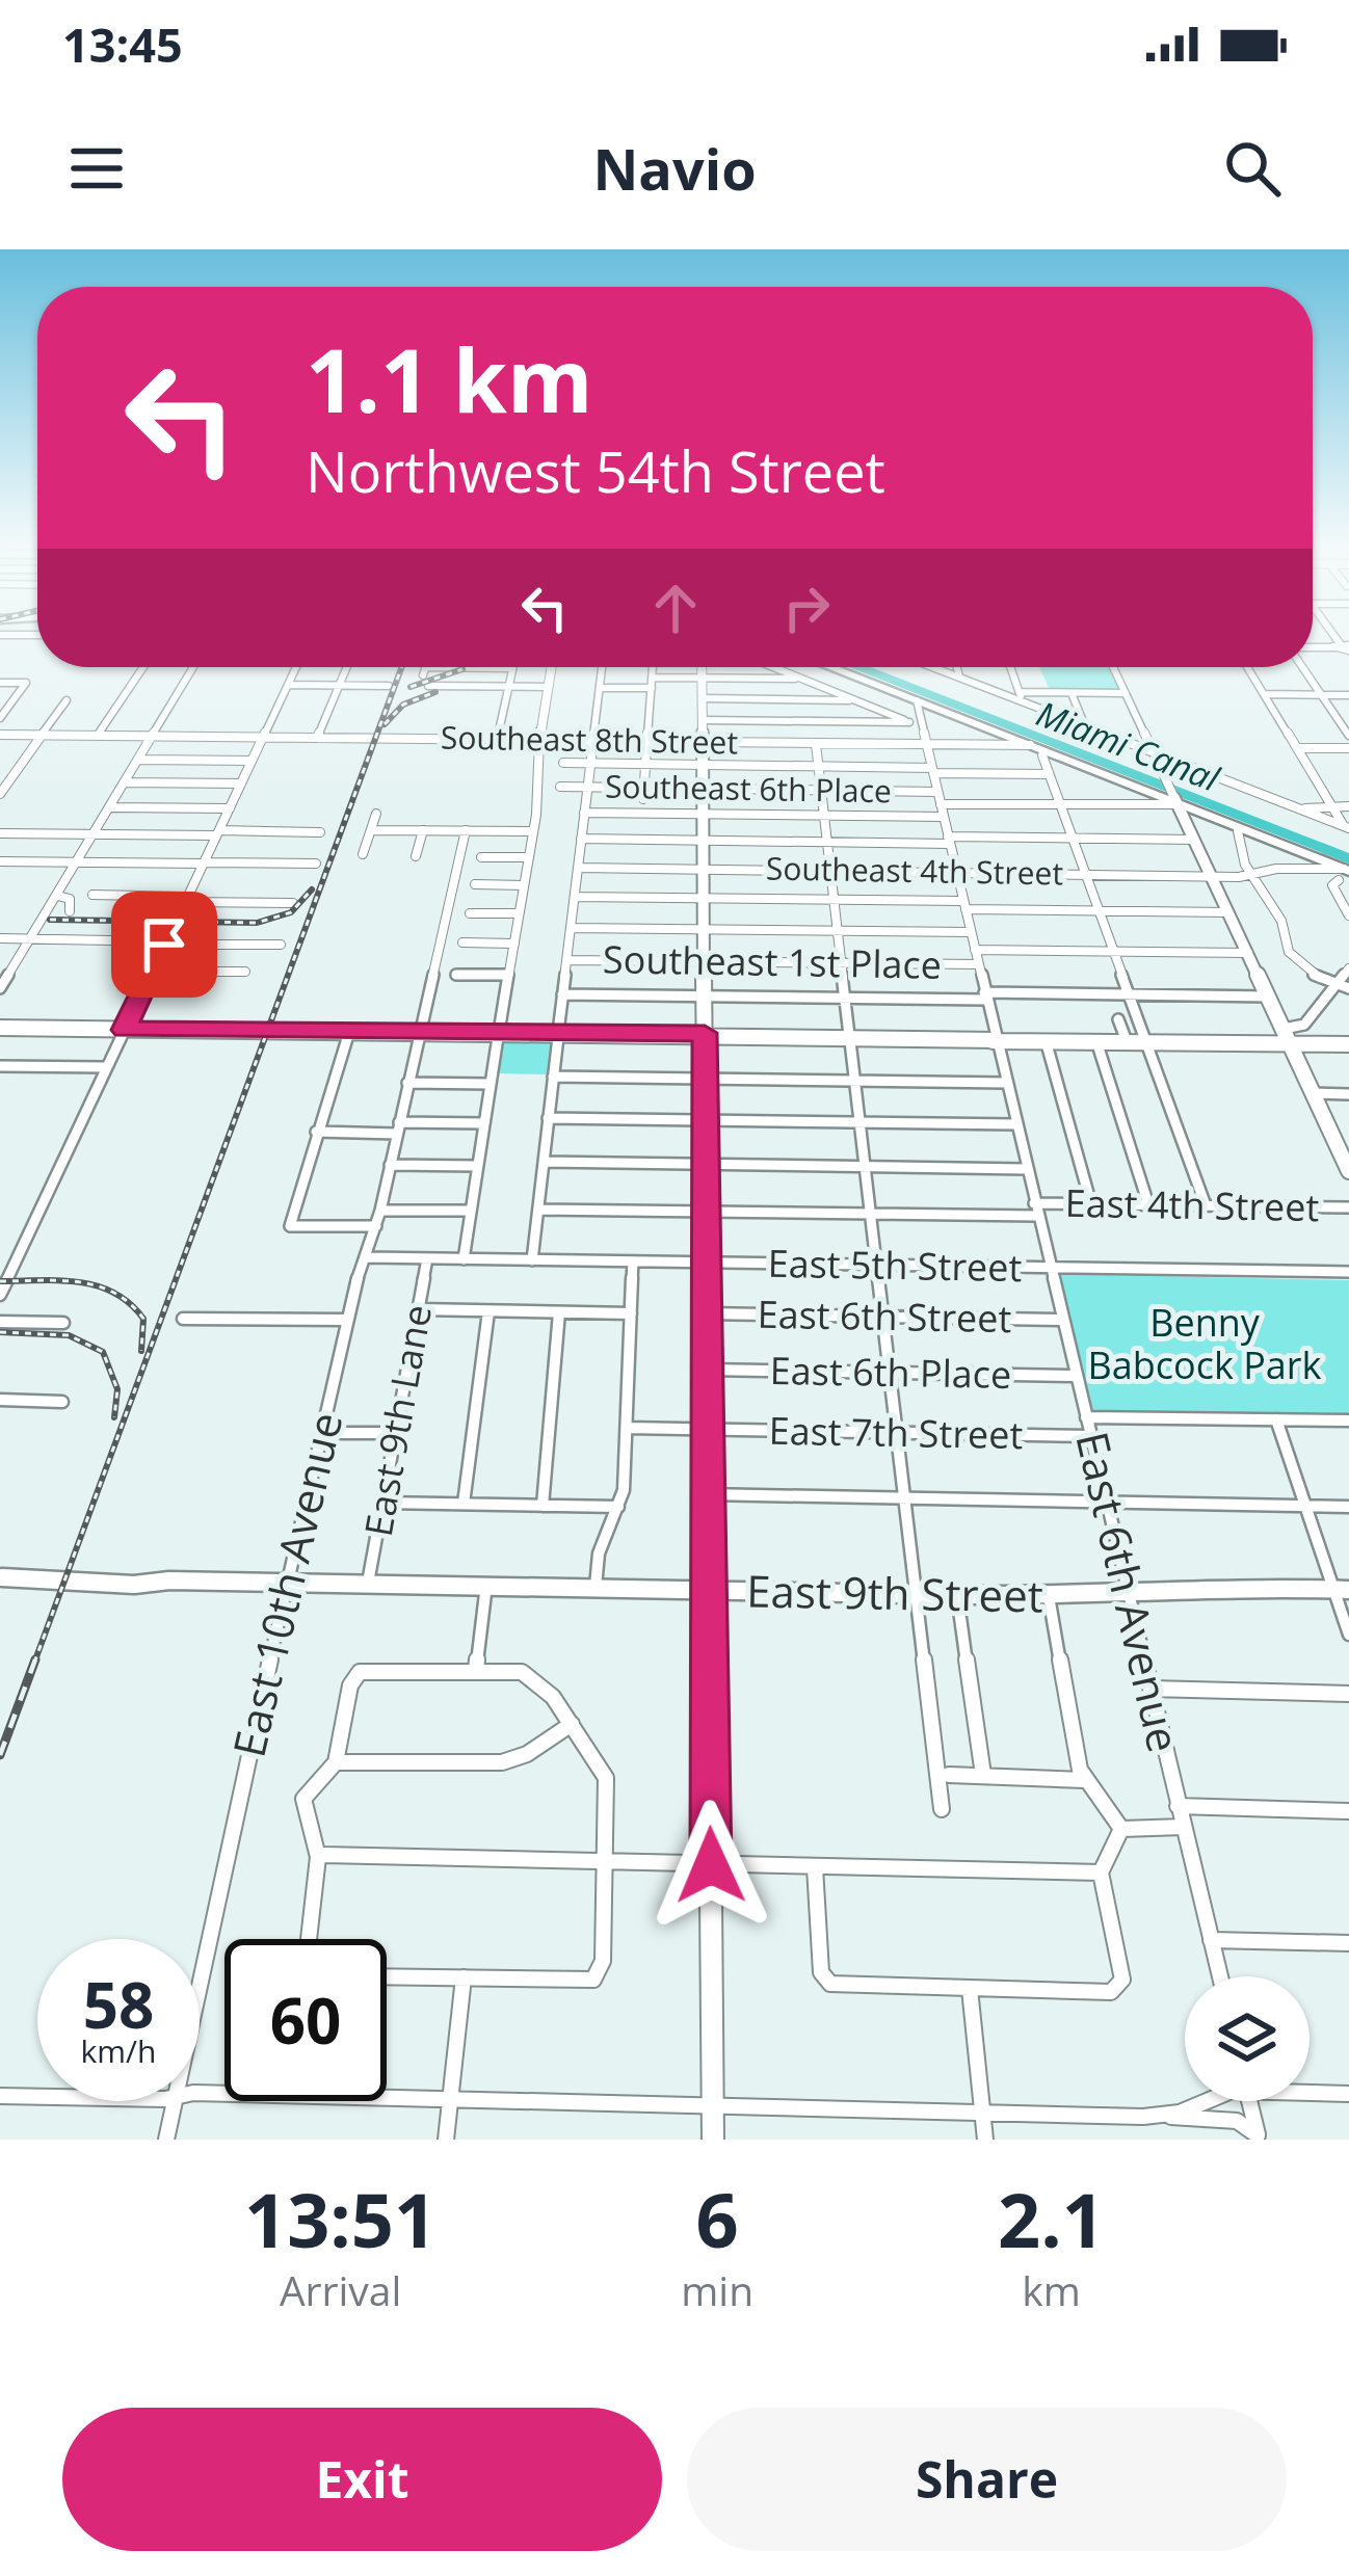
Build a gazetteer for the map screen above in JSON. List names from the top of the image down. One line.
{"streets":{"main road":["Southeast 8th Street","East 9th Street"],"street":["Southeast 6th Place","Southeast 4th Street","Southeast 1st Place","East 4th Street","East 5th Street","East 6th Street","East 6th Place","East 9th Lane","East 7th Street","East 10th Avenue","East 6th Avenue"]},"crossings":[["Southeast 8th Street","East 6th Avenue"],["Southeast 6th Place","East 6th Avenue"],["Southeast 4th Street","East 6th Avenue"],["Southeast 1st Place","East 6th Avenue"],["East 4th Street","East 6th Avenue"],["East 5th Street","East 9th Lane"],["East 5th Street","East 10th Avenue"],["East 5th Street","East 6th Avenue"],["East 6th Street","East 6th Avenue"],["East 6th Place","East 6th Avenue"],["East 9th Lane","East 9th Street"],["East 7th Street","East 6th Avenue"],["East 10th Avenue","East 9th Street"],["East 6th Avenue","East 9th Street"]],"water":["Miami Canal"],"parks":["Benny Babcock Park"],"page":{"status":"13:45","header":"Navio","turn":["1.1 km","Northwest 54th Street"],"speed":"58 km/h","limit":"60","eta":["13:51","Arrival","6","min","2.1","km"],"buttons":["Exit","Share"]}}
